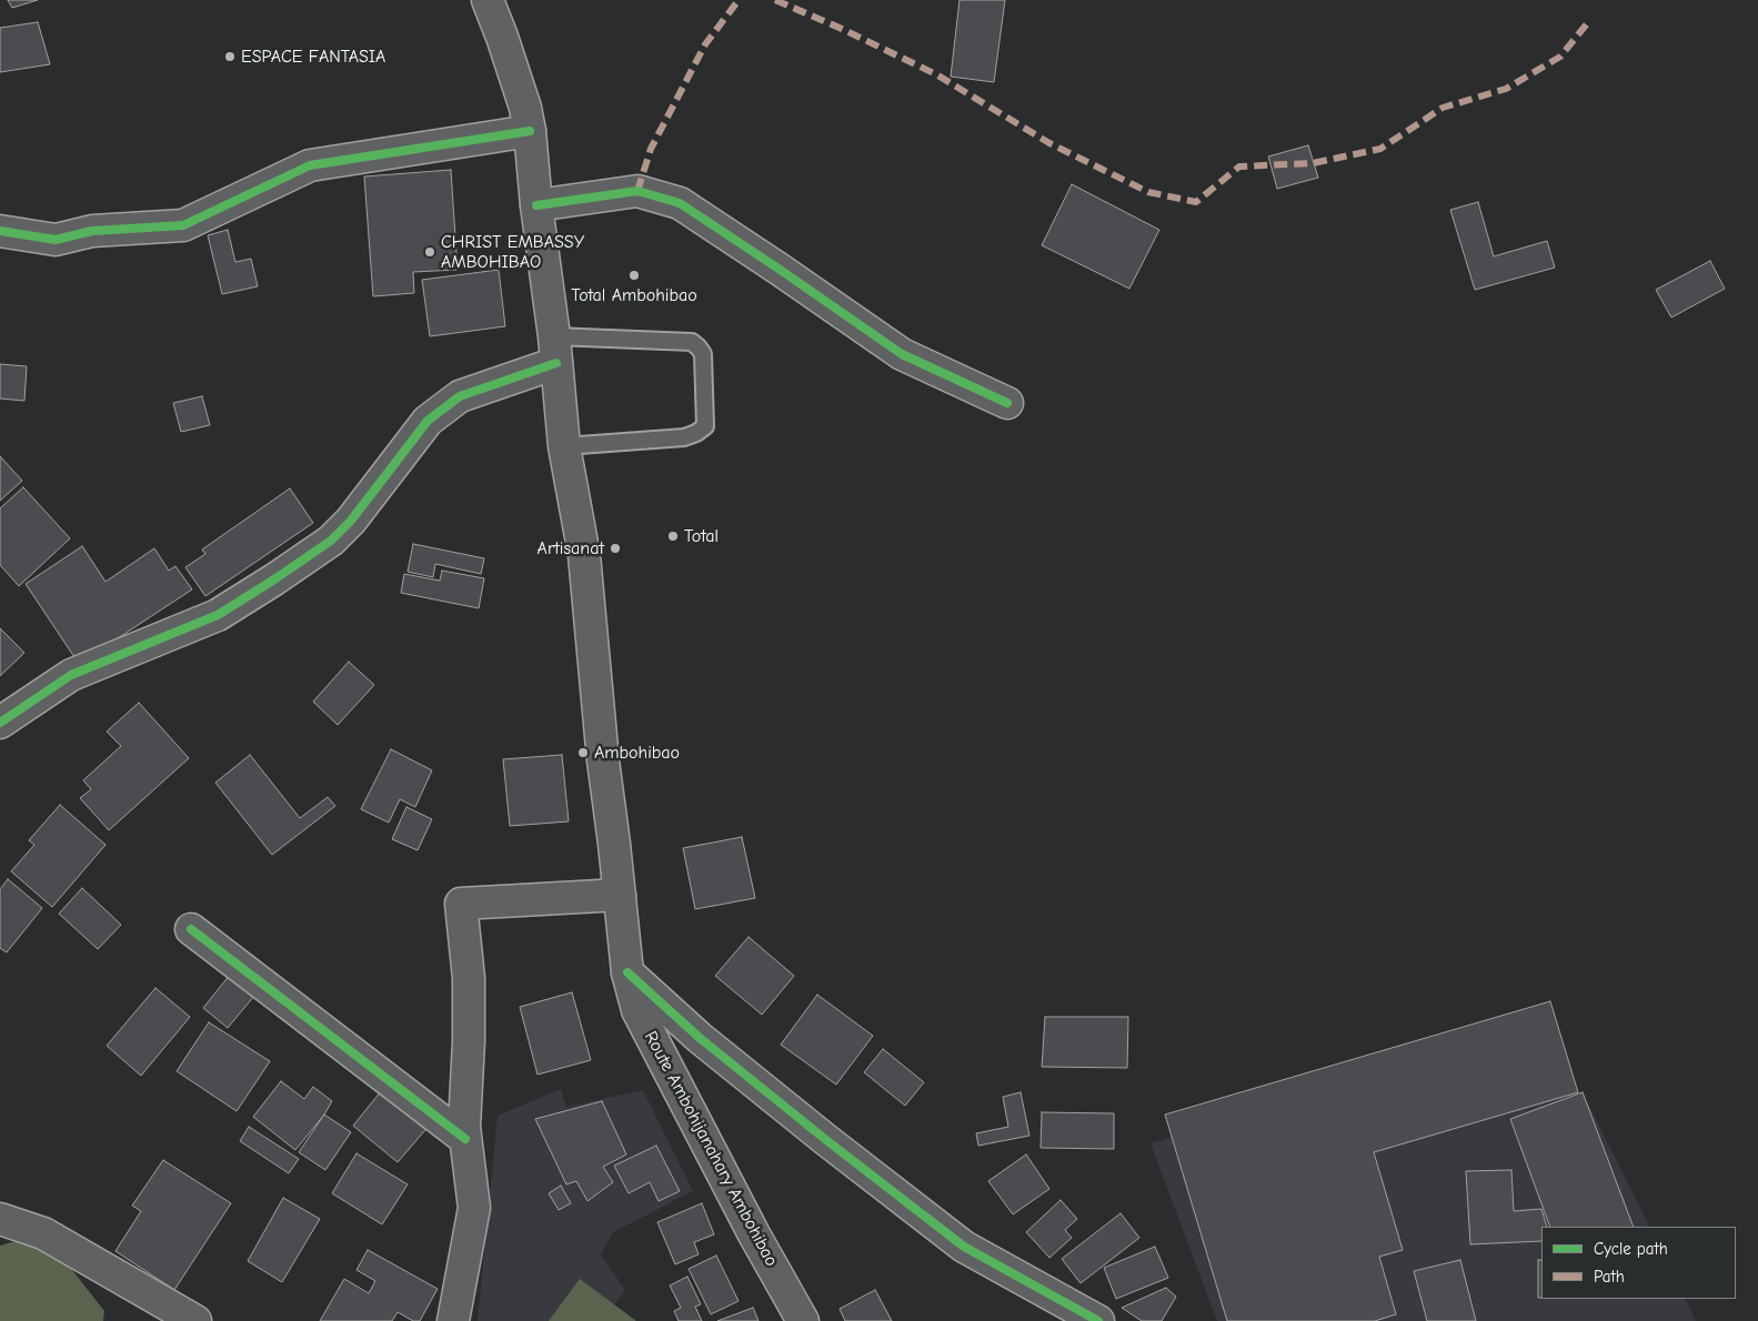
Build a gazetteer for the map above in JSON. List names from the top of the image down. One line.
{"streets":{"street":["Route Ambohijanahary Ambohibao"]},"places":["ESPACE FANTASIA","CHRIST EMBASSY AMBOHIBAO","Total Ambohibao","Total","Artisanat","Ambohibao"],"legend":["Cycle path","Path"]}
